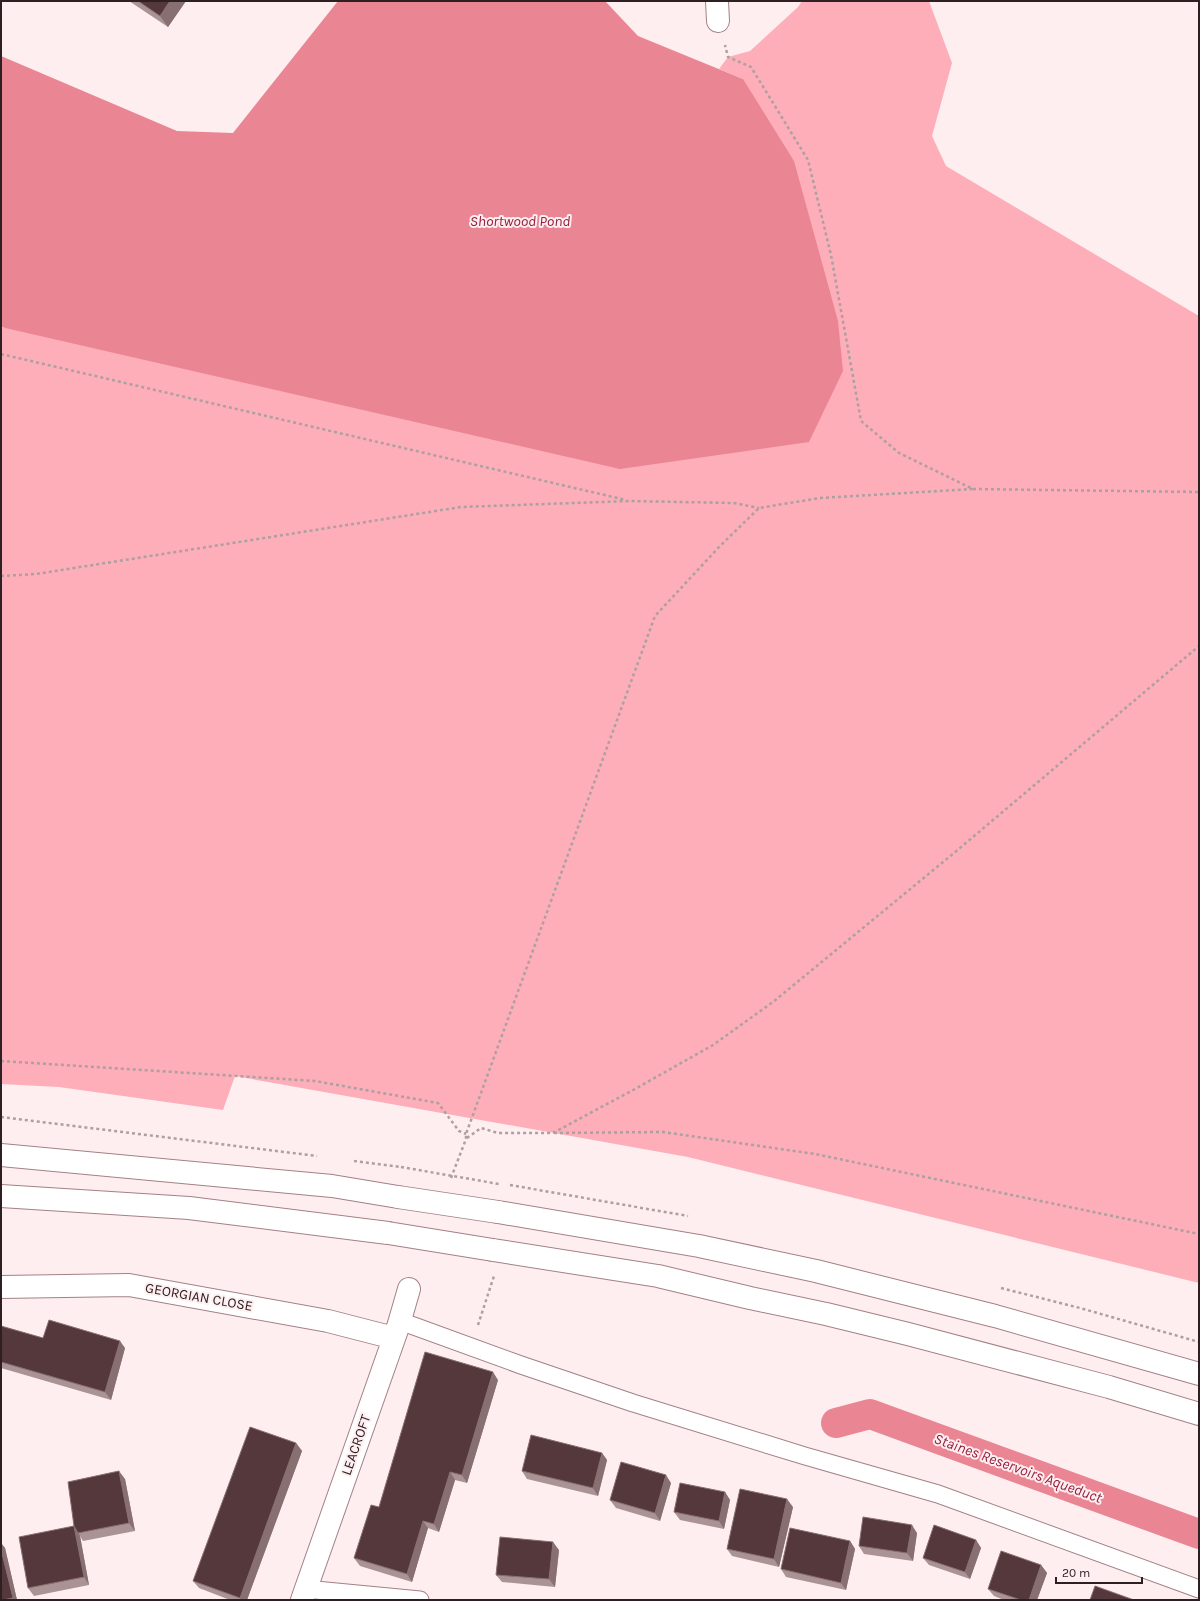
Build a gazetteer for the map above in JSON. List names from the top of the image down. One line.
{"streets":{"main road":["GEORGIAN CLOSE","LEACROFT"]},"crossings":[["GEORGIAN CLOSE","LEACROFT"]],"water":["Shortwood Pond","Staines Reservoirs Aqueduct"],"scale_bar":"20 m"}
